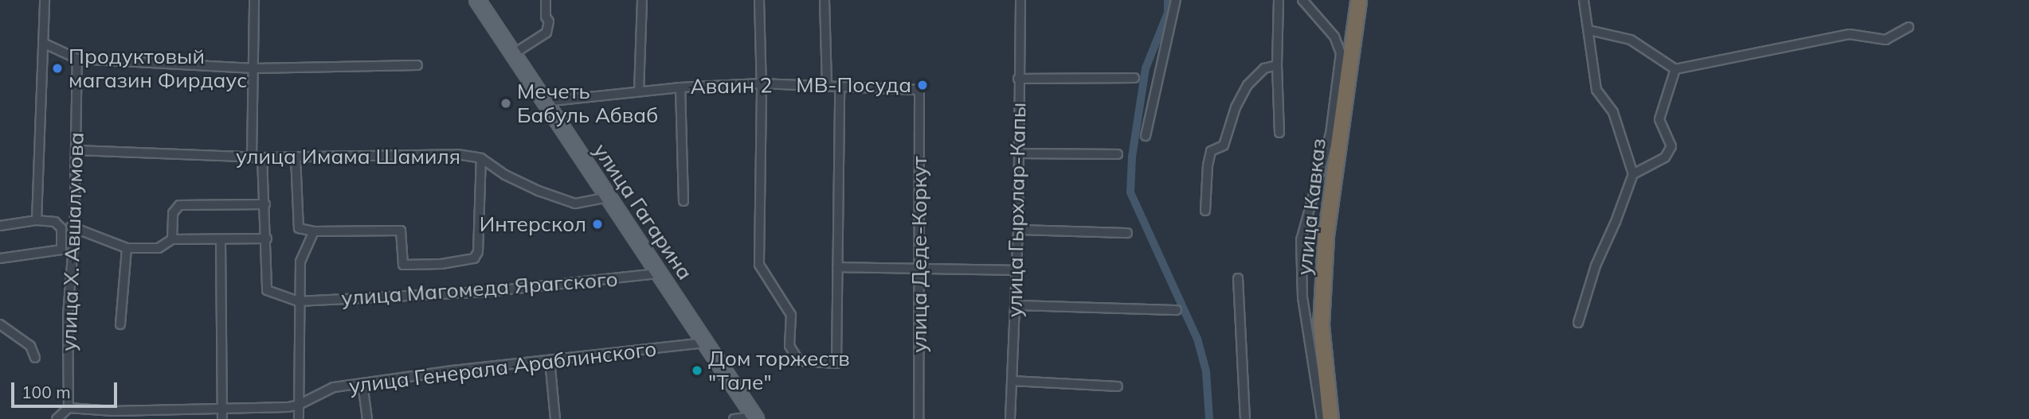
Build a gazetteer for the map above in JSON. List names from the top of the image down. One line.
{"streets":{"highway":["улица Кавказ"],"main road":["улица Гагарина"],"street":["Аваин 2","улица Имама Шамиля","улица Гырхлар-Капы","улица Х. Авшалумова","улица Деде-Коркут","улица Магомеда Ярагского","улица Генерала Араблинского"]},"crossings":[["Аваин 2","улица Гагарина"],["Аваин 2","улица Деде-Коркут"],["улица Имама Шамиля","улица Гагарина"],["улица Имама Шамиля","улица Х. Авшалумова"],["улица Гагарина","улица Магомеда Ярагского"],["улица Гагарина","улица Генерала Араблинского"],["улица Х. Авшалумова","улица Генерала Араблинского"]],"places":["Продуктовый магазин Фирдаус","МВ-Посуда","Мечеть Бабуль Абваб","Интерскол","Дом торжеств \"Тале\""],"scale_bar":"100 m"}
